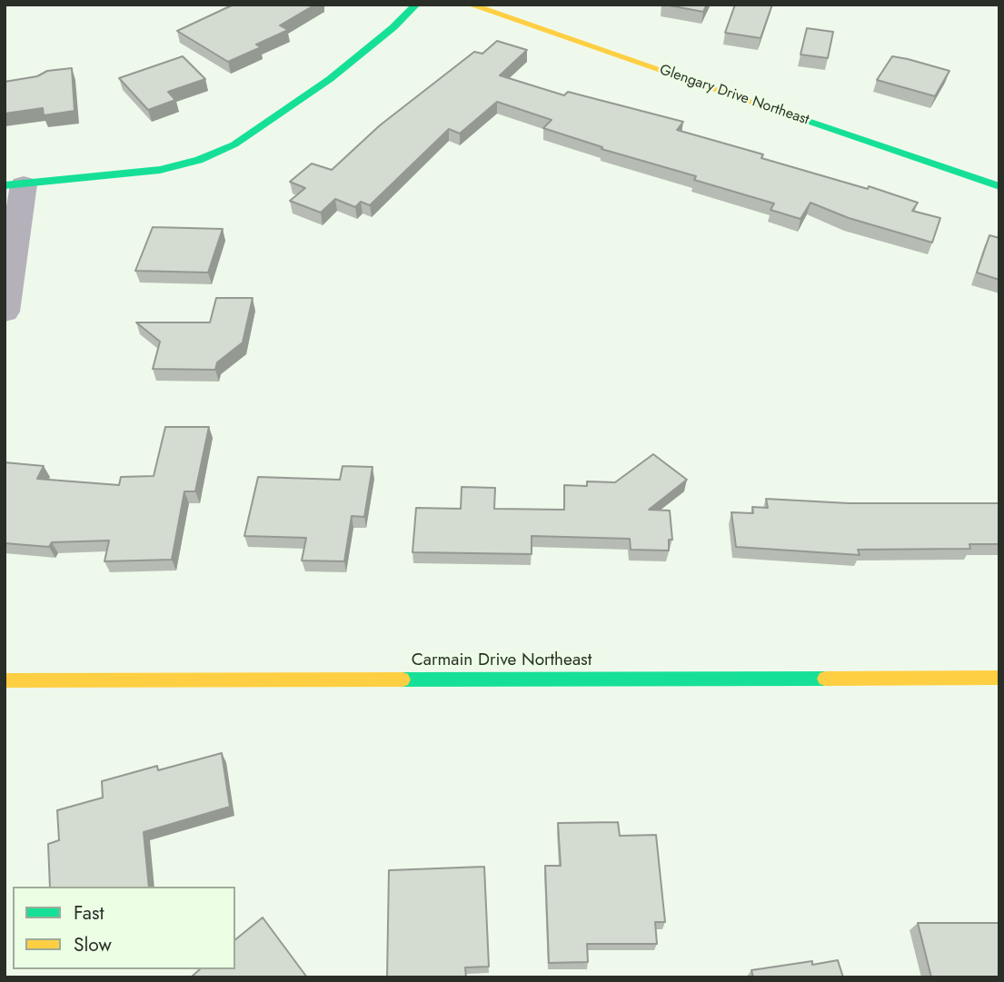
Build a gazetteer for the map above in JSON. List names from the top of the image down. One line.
{"streets":{"street":["Glengary Drive Northeast","Carmain Drive Northeast"]},"legend":["Fast","Slow"]}
